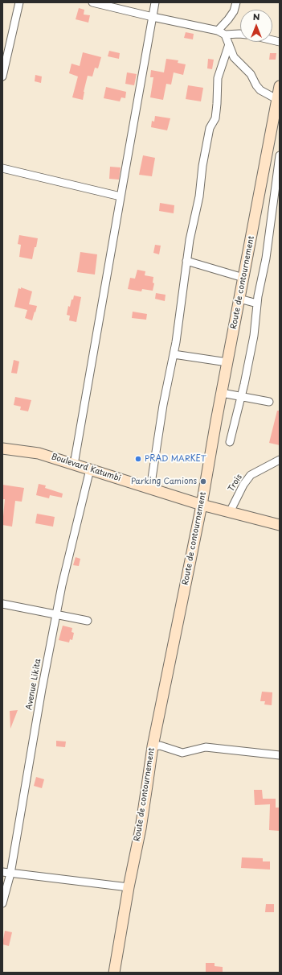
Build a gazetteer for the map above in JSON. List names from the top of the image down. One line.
{"streets":{"street":["Route de contournement","Boulevard Katumbi","Trois","Avenue Likita"]},"crossings":[["Route de contournement","Boulevard Katumbi"],["Boulevard Katumbi","Trois"],["Boulevard Katumbi","Avenue Likita"]],"places":["PRAD MARKET","Parking Camions"],"north":"top"}
